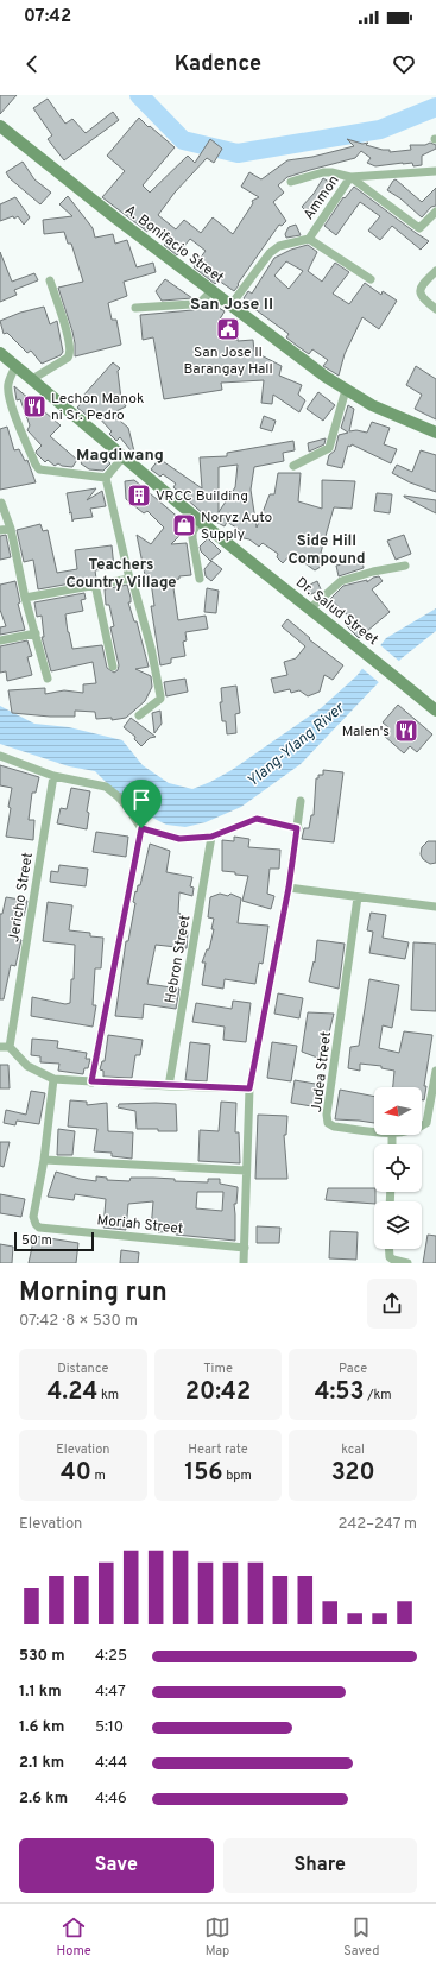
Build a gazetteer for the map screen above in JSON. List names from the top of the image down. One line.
{"streets":{"main road":["A. Bonifacio Street","Dr. Salud Street"],"street":["Ammon","Jericho Street","Hebron Street","Judea Street","Moriah Street"]},"crossings":[["Ammon","A. Bonifacio Street"]],"districts":["San Jose II","Magdiwang","Side Hill Compound","Teachers Country Village"],"water":["Ylang-Ylang River"],"places":{"public building":["San Jose II Barangay Hall"],"restaurant":["Lechon Manok ni Sr. Pedro","Malen's"],"building":["VRCC Building"],"shop":["Norvz Auto Supply"]},"scale_bar":"50 m","north":"left","page":{"status":"07:42","header":"Kadence","scale":"50 m","heading":["Morning run","07:42 · 8 × 530 m"],"stats":[["Distance","4.24 km"],["Time","20:42"],["Pace","4:53 /km"],["Elevation","40 m"],["Heart rate","156 bpm"],["kcal","320"]],"chart":["Elevation","242–247 m"],"list":[{"name":"530 m","note":"4:25"},{"name":"1.1 km","note":"4:47"},{"name":"1.6 km","note":"5:10"},{"name":"2.1 km","note":"4:44"},{"name":"2.6 km","note":"4:46"}],"buttons":["Save","Share"],"tabs":["Home","Map","Saved"]}}
